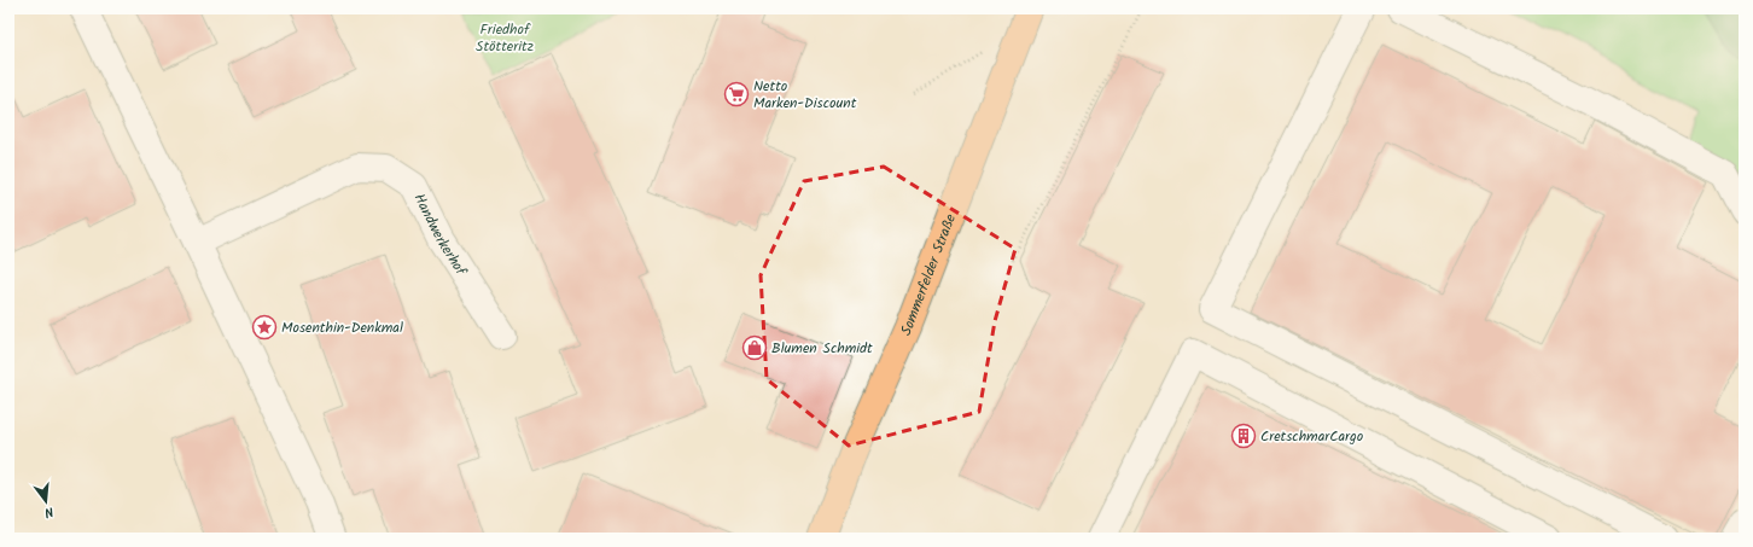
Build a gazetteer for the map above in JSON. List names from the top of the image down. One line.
{"streets":{"main road":["Sommerfelder Straße"],"street":["Handwerkerhof"]},"parks":["Friedhof Stötteritz"],"places":{"supermarket":["Netto Marken-Discount"],"place":["Mosenthin-Denkmal"],"shop":["Blumen Schmidt"],"building":["CretschmarCargo"]},"north":"bottom"}
